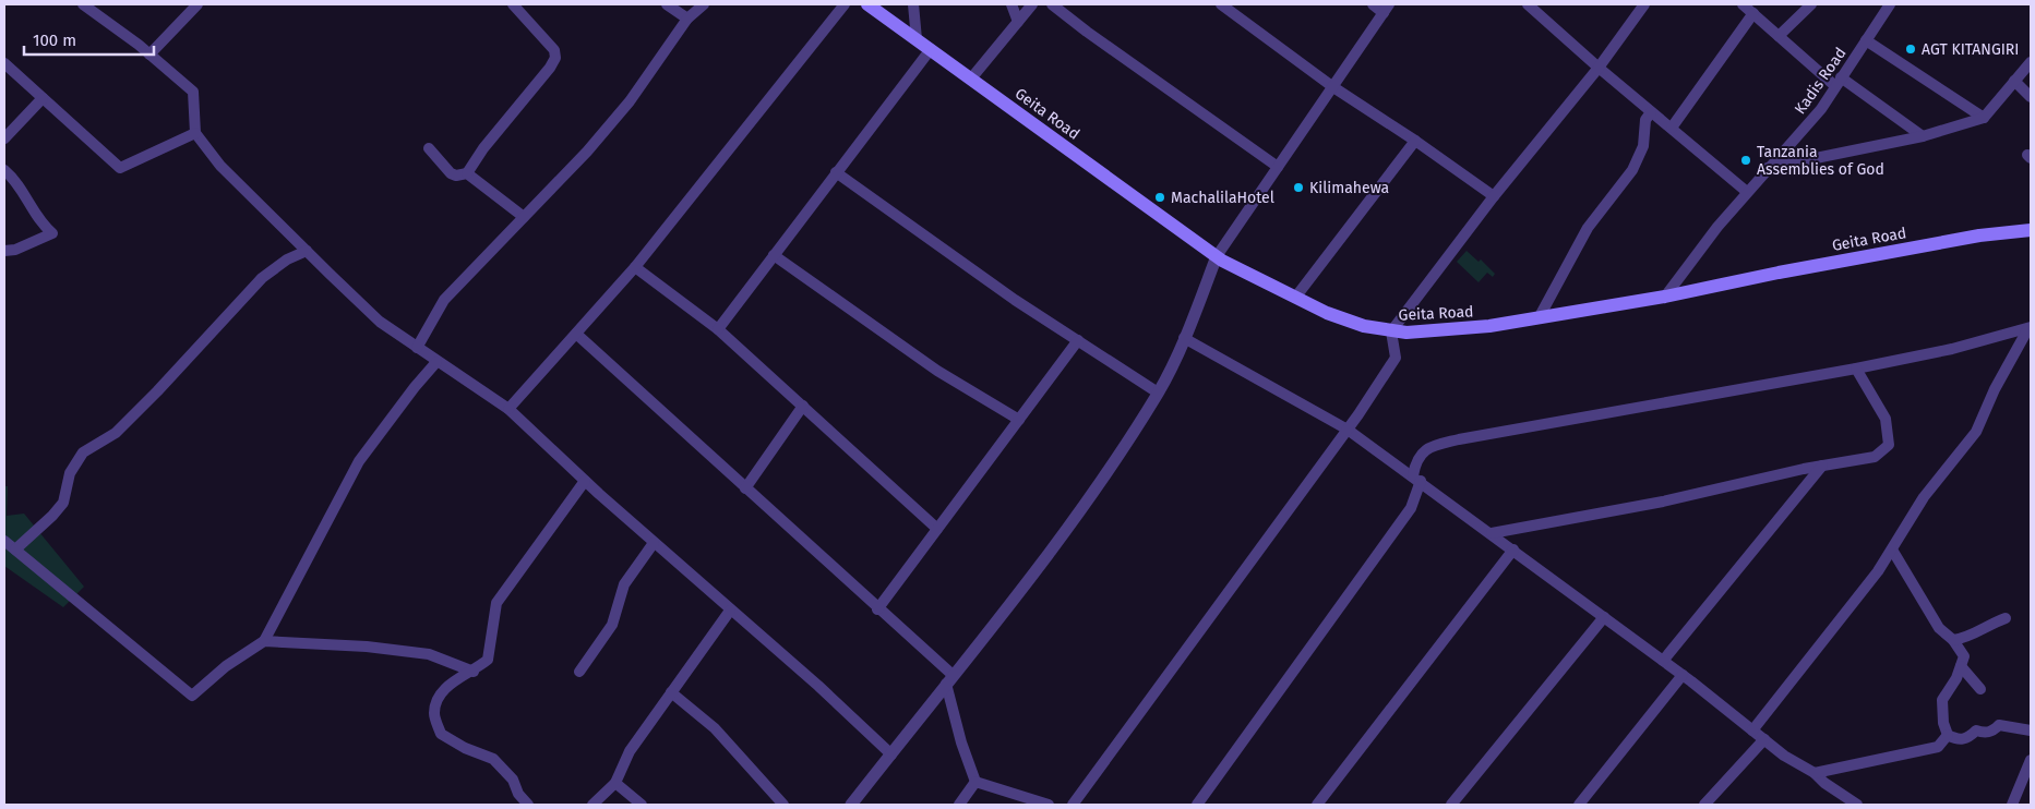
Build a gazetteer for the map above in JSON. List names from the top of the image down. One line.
{"streets":{"main road":["Geita Road"],"street":["Kadis Road"]},"crossings":[["Kadis Road","Geita Road"]],"places":["AGT KITANGIRI","Tanzania Assemblies of God","Kilimahewa","MachalilaHotel"],"scale_bar":"100 m"}
